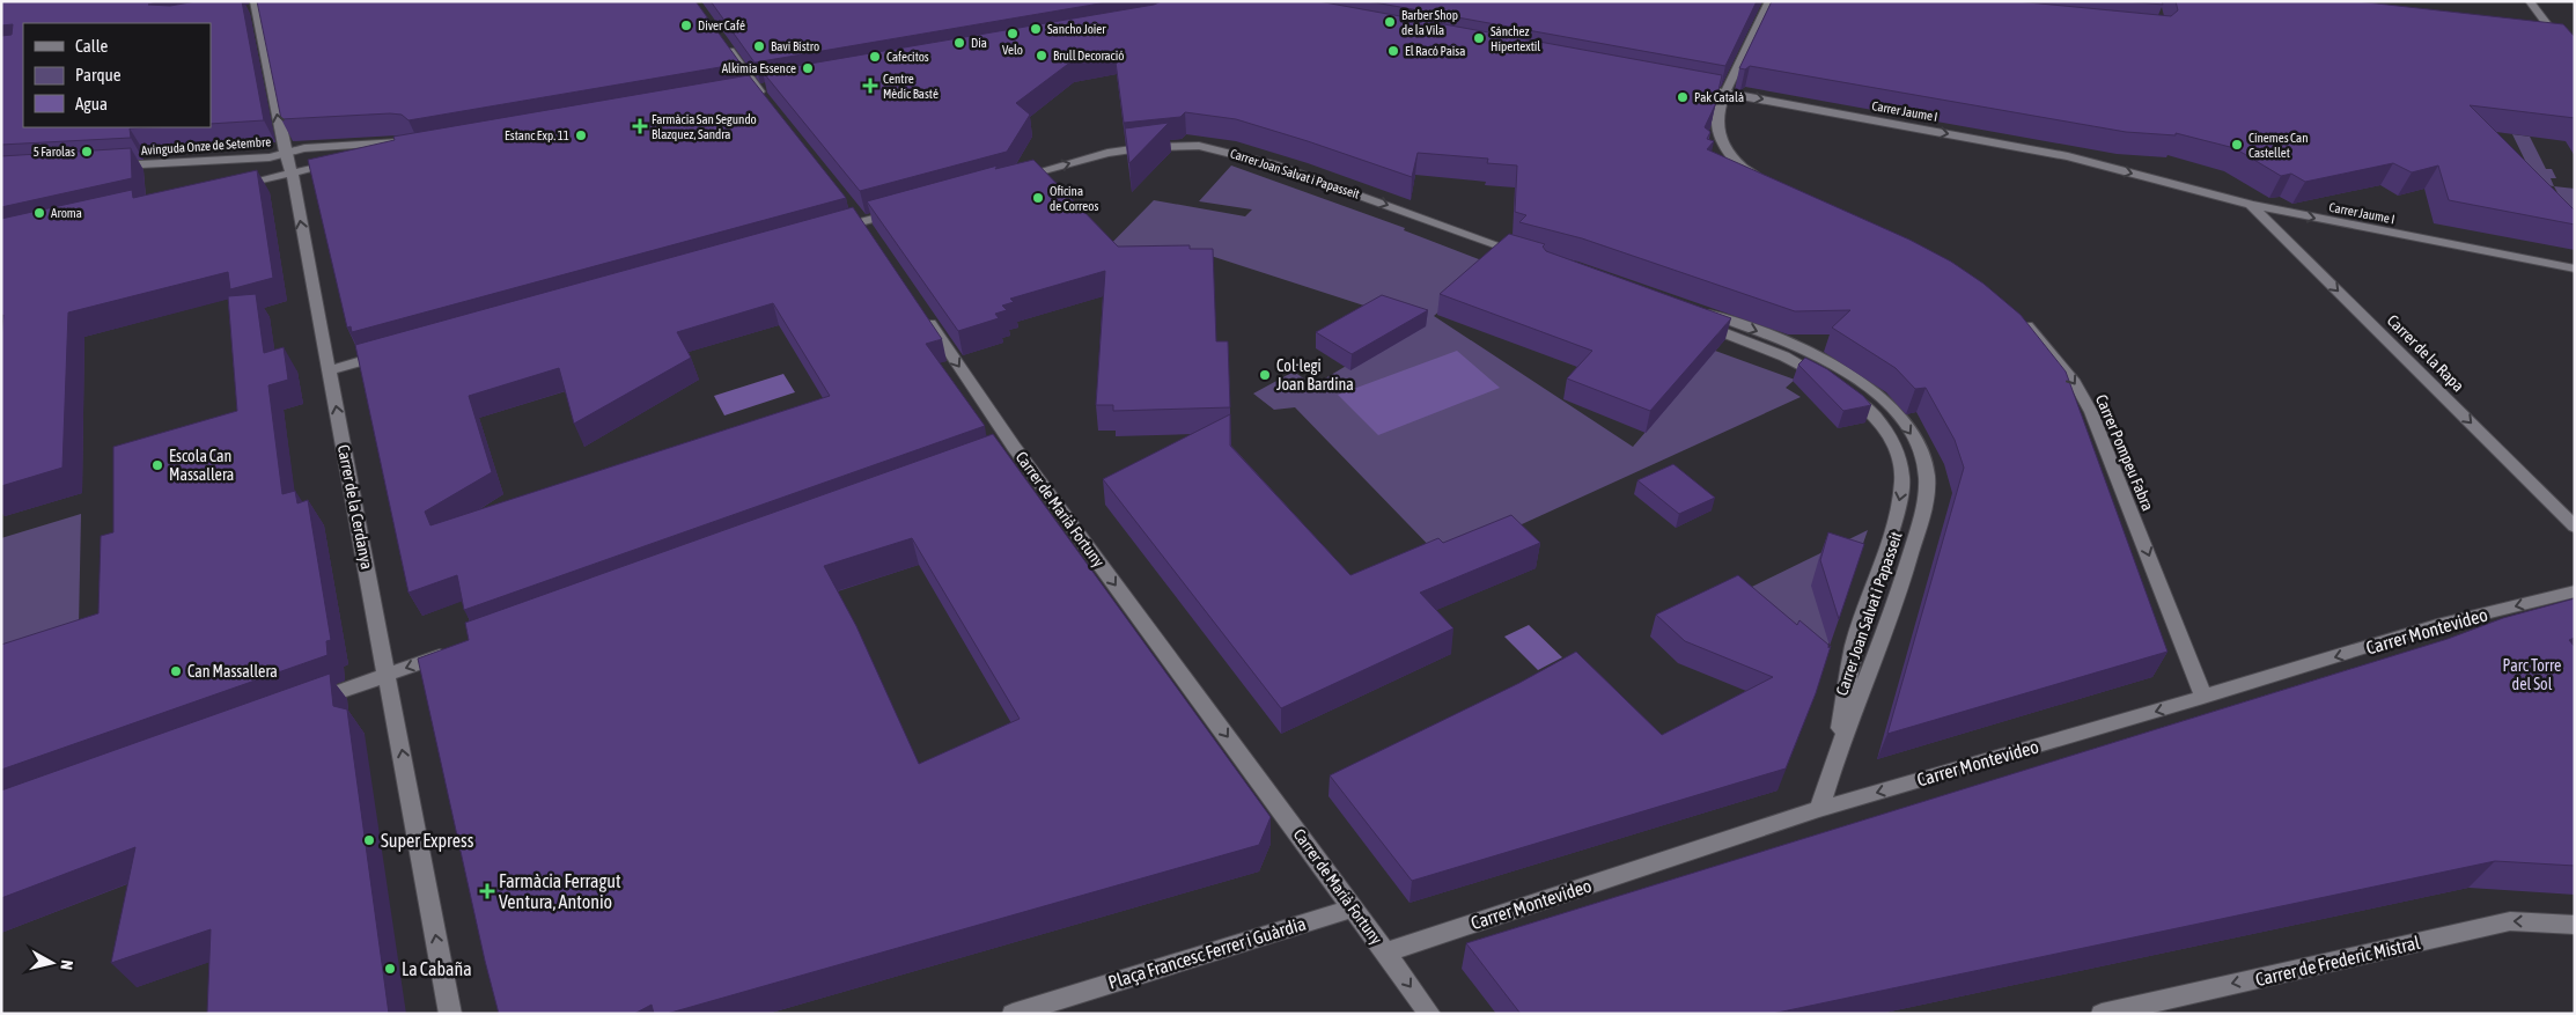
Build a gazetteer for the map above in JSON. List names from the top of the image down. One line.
{"streets":{"street":["Carrer Jaume I","Avinguda Onze de Setembre","Carrer Joan Salvat i Papasseit","Carrer de la Rapa","Carrer Pompeu Fabra","Carrer de la Cerdanya","Carrer de Marià Fortuny","Carrer Montevideo","Plaça Francesc Ferrer i Guàrdia","Carrer de Frederic Mistral"]},"crossings":[["Carrer Jaume I","Carrer de la Rapa"],["Avinguda Onze de Setembre","Carrer de la Cerdanya"],["Carrer Joan Salvat i Papasseit","Carrer Montevideo"],["Carrer Pompeu Fabra","Carrer Montevideo"],["Carrer de Marià Fortuny","Carrer Montevideo"],["Carrer de Marià Fortuny","Plaça Francesc Ferrer i Guàrdia"]],"one_way":["Carrer Jaume I","Carrer de la Rapa","Carrer Pompeu Fabra","Carrer de la Cerdanya","Carrer de Marià Fortuny","Carrer Montevideo","Carrer de Frederic Mistral"],"parks":["Parc Torre del Sol"],"places":{"other":["Barber Shop de la Vila","Diver Café","Sancho Joier","Velo","Sánchez Hipertextil","Dia","Bavi Bistro","El Racó Paisa","Brull Decoració","Cafecitos","Alkimia Essence","Pak Català","Estanc Exp. 11","Cinemes Can Castellet","5 Farolas","Oficina de Correos","Aroma","Col·legi Joan Bardina","Escola Can Massallera","Can Massallera","Super Express","La Cabaña"],"health":["Centre Mèdic Basté","Farmàcia San Segundo Blazquez, Sandra","Farmàcia Ferragut Ventura, Antonio"]},"legend":["Calle","Parque","Agua"],"north":"right"}
